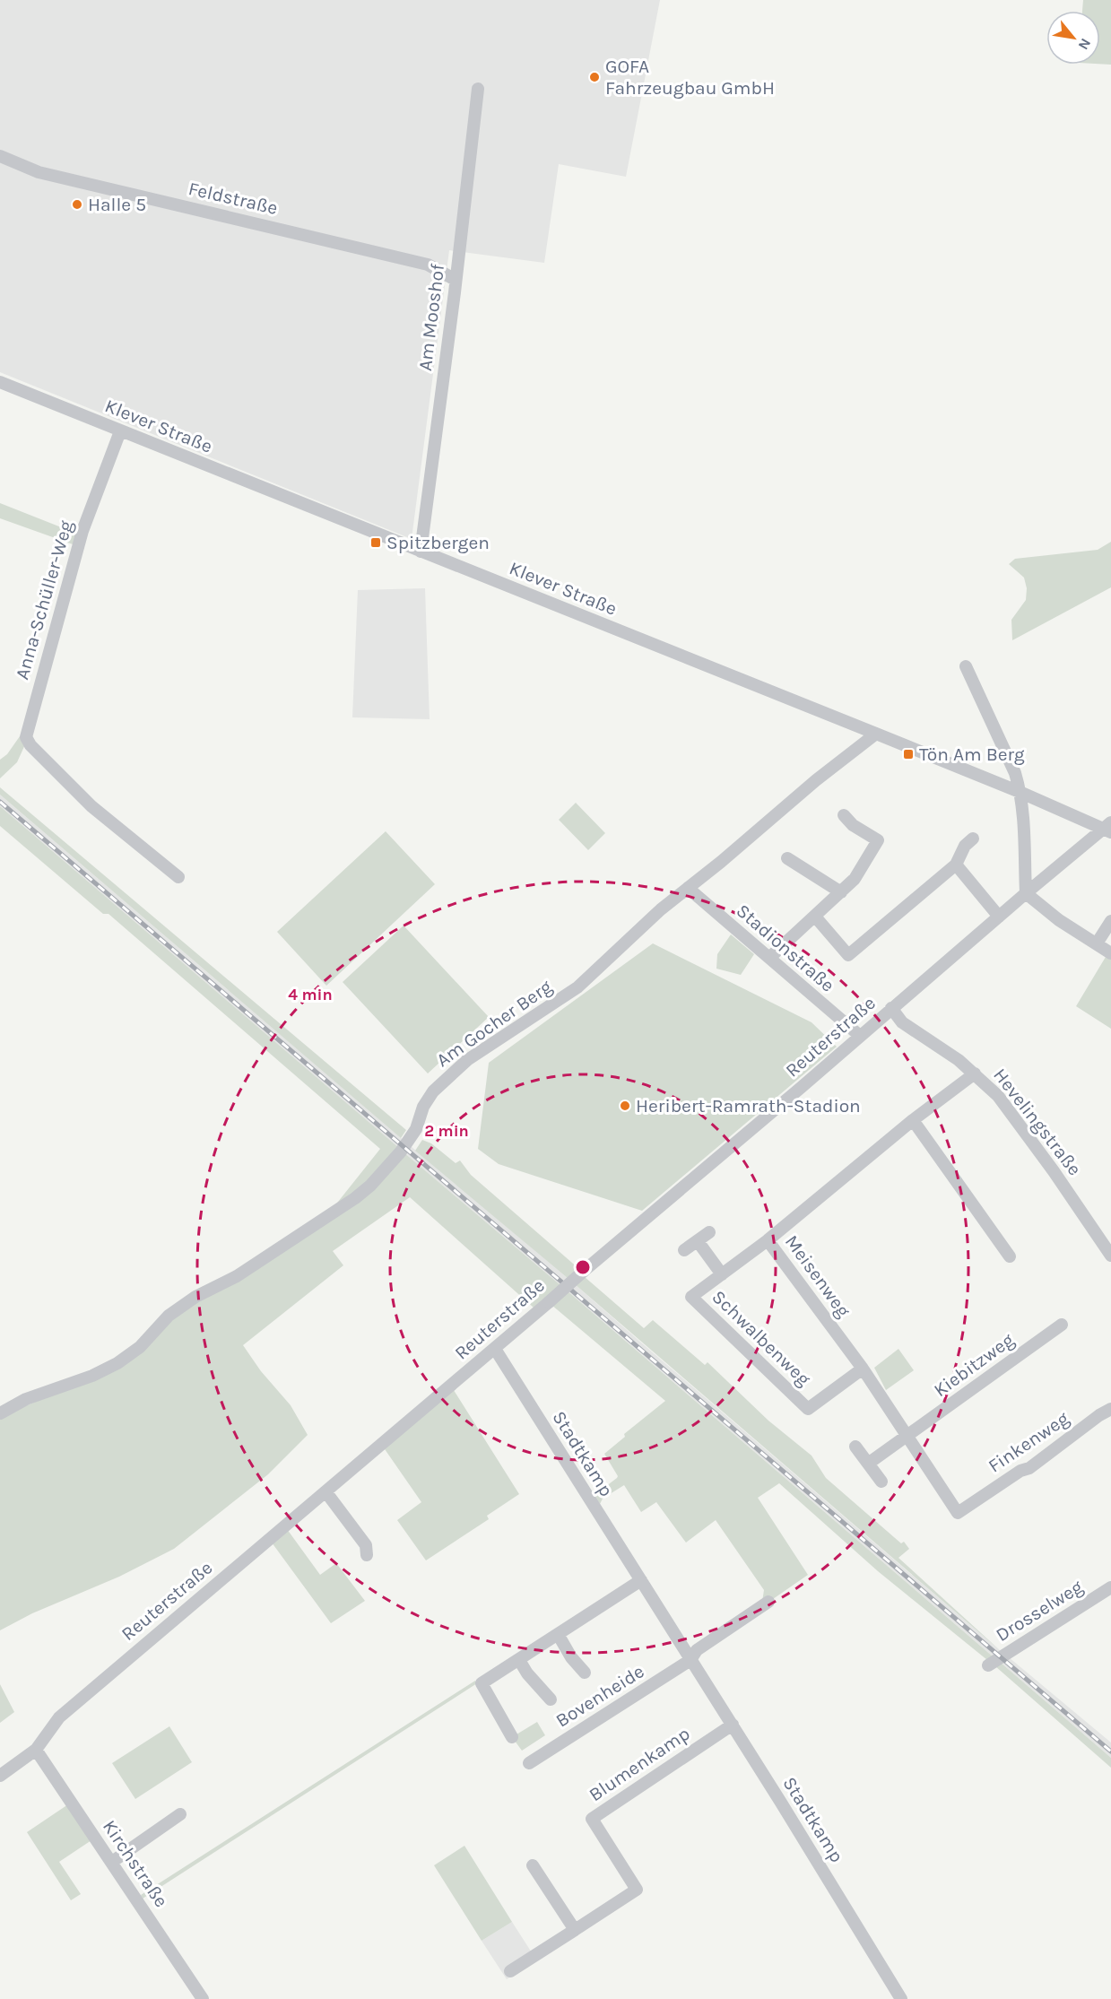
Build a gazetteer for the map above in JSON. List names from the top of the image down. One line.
{"streets":{"street":["Feldstraße","Am Mooshof","Klever Straße","Anna-Schüller-Weg","Stadionstraße","Am Gocher Berg","Reuterstraße","Hevelingstraße","Meisenweg","Schwalbenweg","Kiebitzweg","Finkenweg","Stadtkamp","Drosselweg","Bovenheide","Blumenkamp","Kirchstraße"]},"crossings":[["Feldstraße","Am Mooshof"],["Am Mooshof","Klever Straße"],["Klever Straße","Anna-Schüller-Weg"],["Klever Straße","Am Gocher Berg"],["Klever Straße","Reuterstraße"],["Stadionstraße","Am Gocher Berg"],["Stadionstraße","Reuterstraße"],["Reuterstraße","Hevelingstraße"],["Reuterstraße","Stadtkamp"],["Reuterstraße","Kirchstraße"],["Hevelingstraße","Meisenweg"],["Meisenweg","Schwalbenweg"],["Meisenweg","Kiebitzweg"],["Meisenweg","Finkenweg"],["Stadtkamp","Bovenheide"],["Stadtkamp","Blumenkamp"]],"places":{"other":["GOFA Fahrzeugbau GmbH","Halle 5","Heribert-Ramrath-Stadion"],"transit":["Spitzbergen","Tön Am Berg"]},"north":"bottom right","rings":["4 min","2 min"]}
